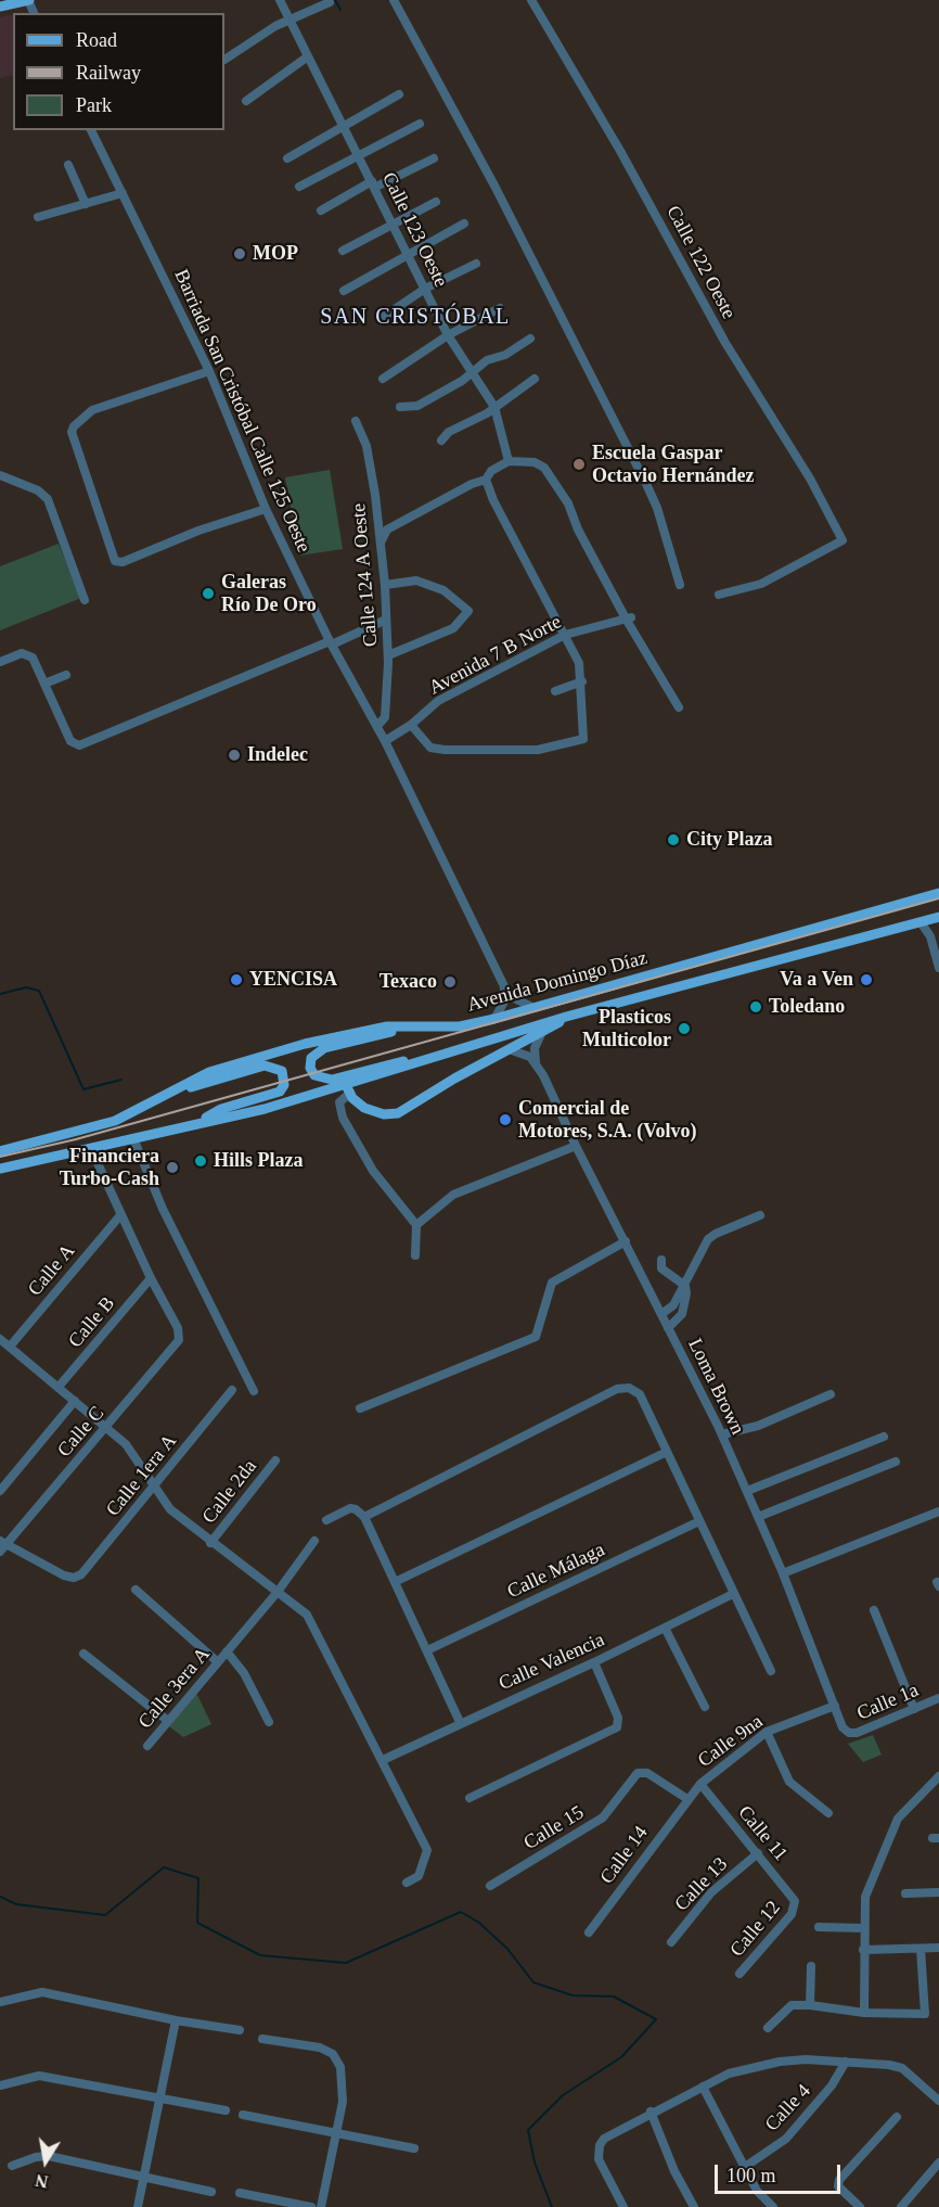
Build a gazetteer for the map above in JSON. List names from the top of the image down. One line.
{"streets":{"main road":["Avenida Domingo Díaz"],"street":["Calle 123 Oeste","Calle 122 Oeste","Barriada San Cristóbal Calle 125 Oeste","Calle 124 A Oeste","Avenida 7 B Norte","Calle A","Calle B","Loma Brown","Calle C","Calle 1era A","Calle 2da","Calle Málaga","Calle Valencia","Calle 3era A","Calle 1a","Calle 9na","Calle 15","Calle 11","Calle 14","Calle 13","Calle 12","Calle 4"]},"crossings":[["Barriada San Cristóbal Calle 125 Oeste","Calle 124 A Oeste"],["Barriada San Cristóbal Calle 125 Oeste","Avenida 7 B Norte"],["Barriada San Cristóbal Calle 125 Oeste","Avenida Domingo Díaz"],["Calle B","Calle C"],["Loma Brown","Calle 1a"],["Loma Brown","Calle 9na"],["Calle C","Calle 1era A"],["Calle 9na","Calle 15"],["Calle 9na","Calle 11"],["Calle 9na","Calle 14"],["Calle 15","Calle 14"],["Calle 11","Calle 13"],["Calle 11","Calle 12"]],"districts":["SAN CRISTÓBAL"],"places":["MOP","Escuela Gaspar Octavio Hernández","Galeras Río De Oro","Indelec","City Plaza","YENCISA","Va a Ven","Texaco","Toledano","Plasticos Multicolor","Comercial de Motores, S.A. (Volvo)","Hills Plaza","Financiera Turbo-Cash"],"legend":["Road","Railway","Park"],"scale_bar":"100 m","north":"bottom"}
